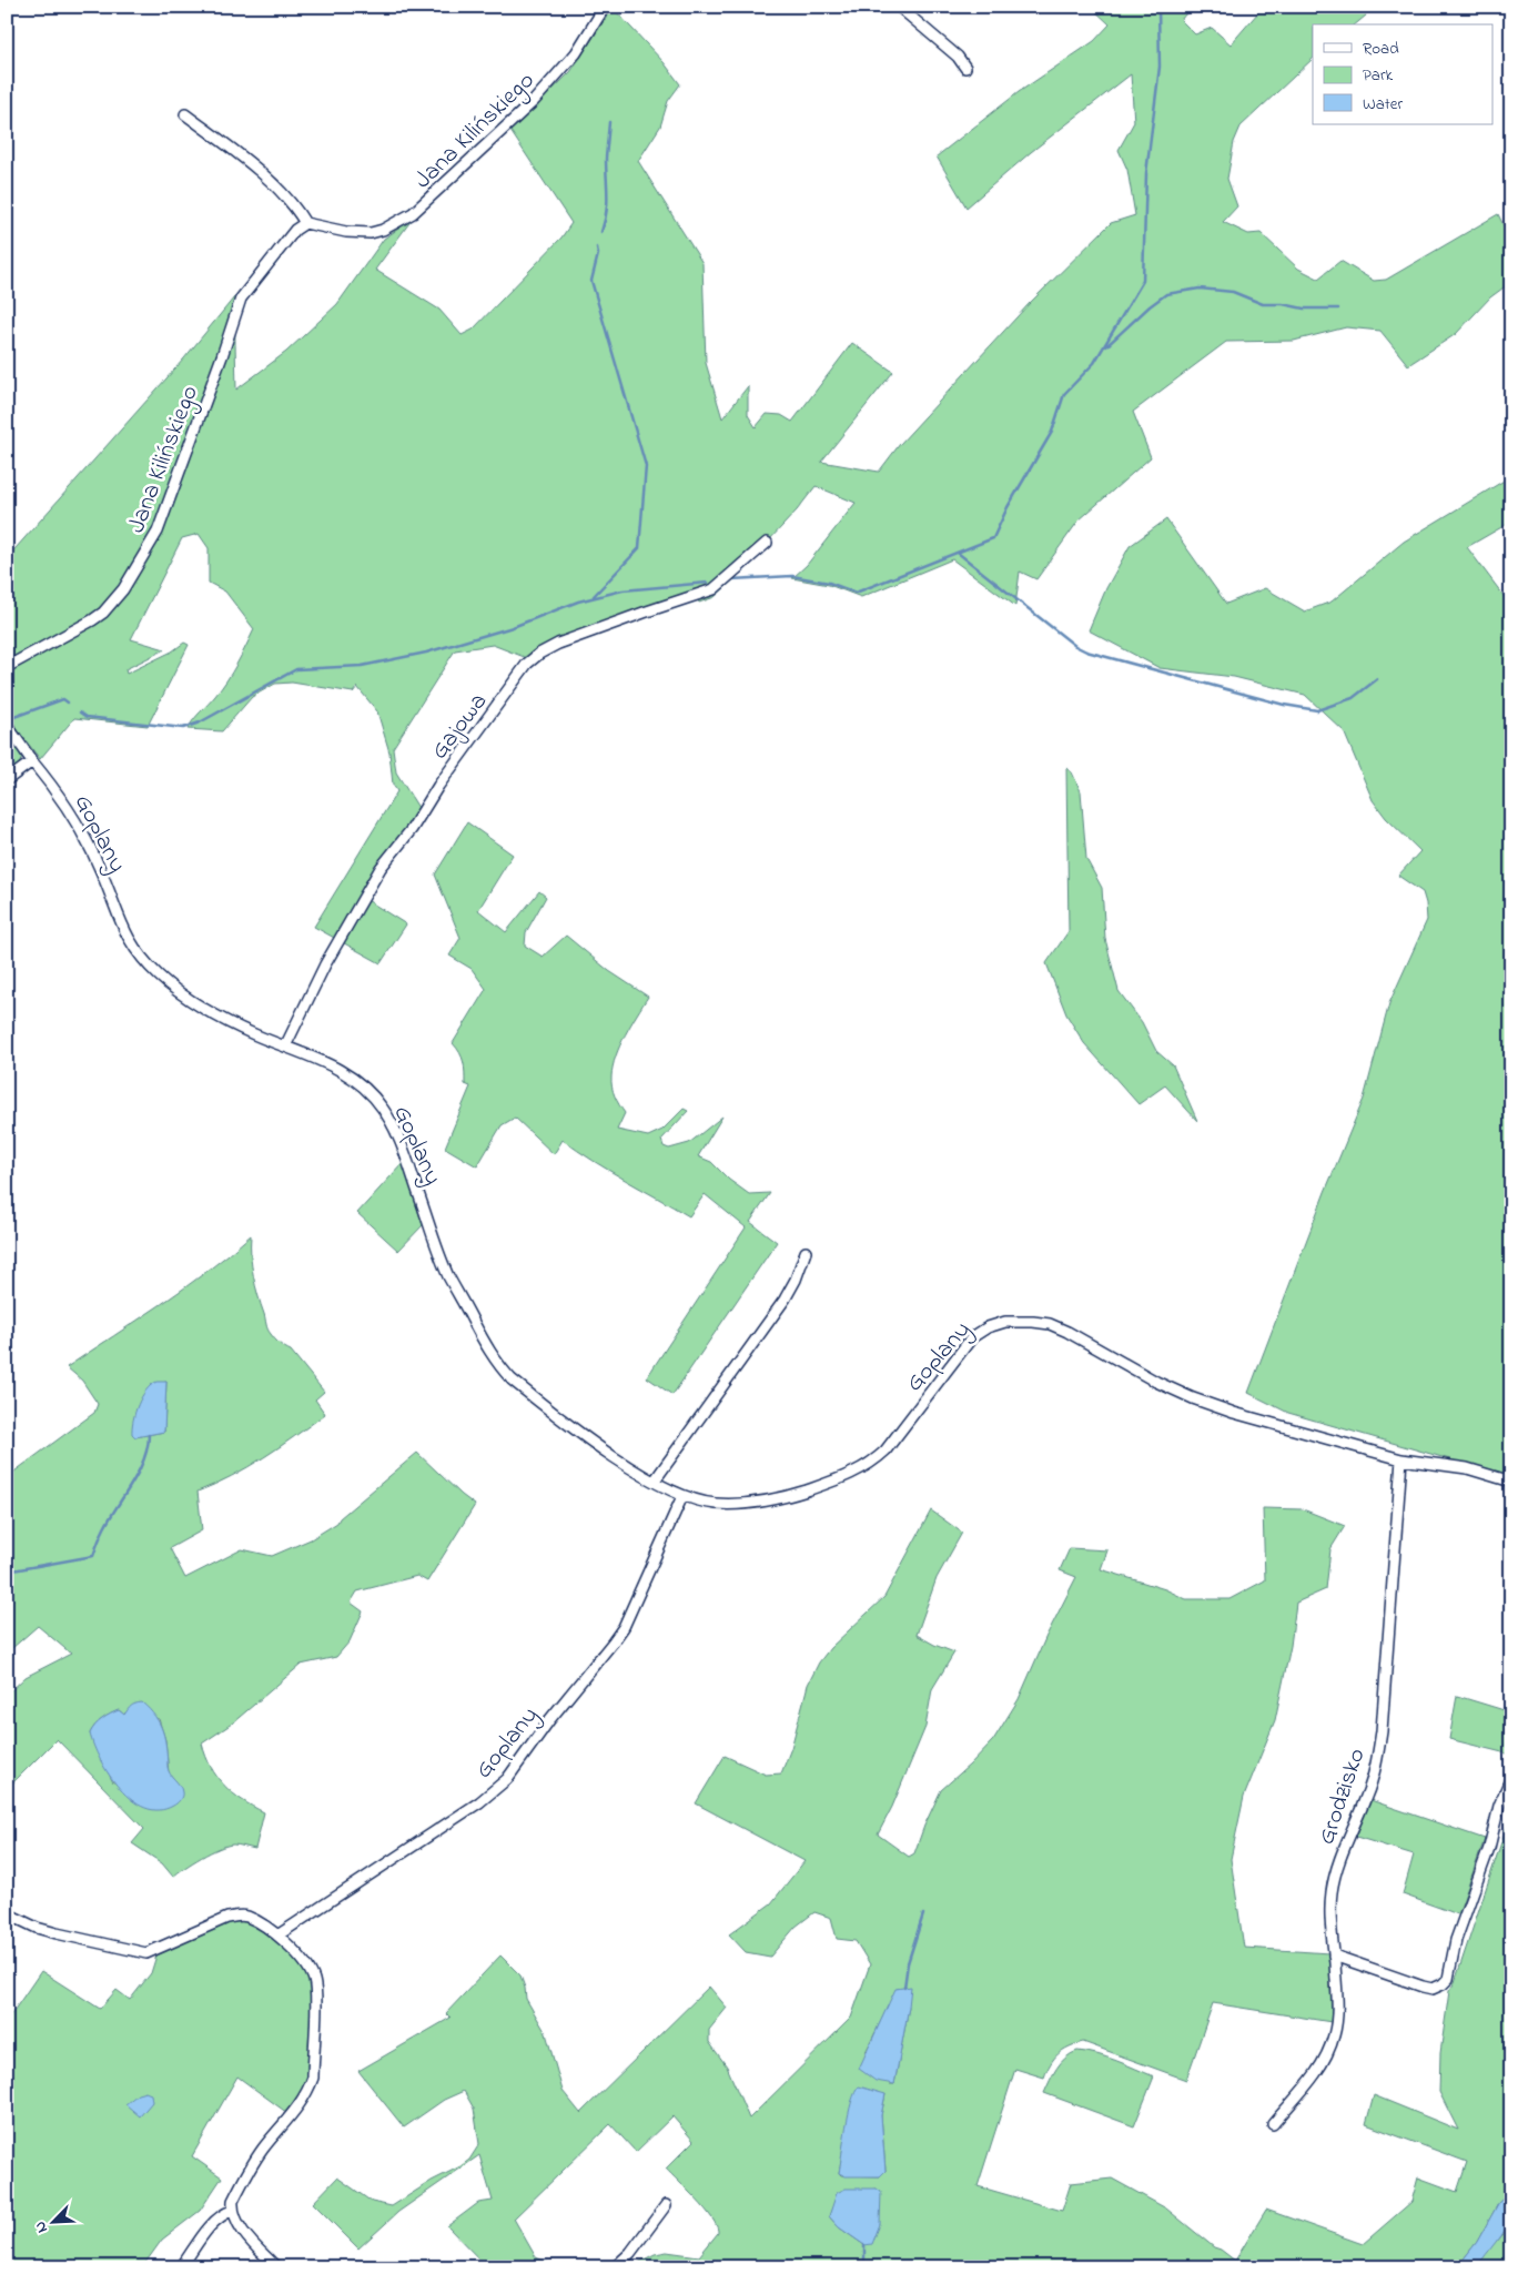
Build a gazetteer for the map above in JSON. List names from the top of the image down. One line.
{"streets":{"street":["Jana Kilińskiego","Gajowa","Goplany","Grodzisko"]},"crossings":[["Gajowa","Goplany"],["Goplany","Grodzisko"]],"legend":["Road","Park","Water"],"north":"bottom left"}
